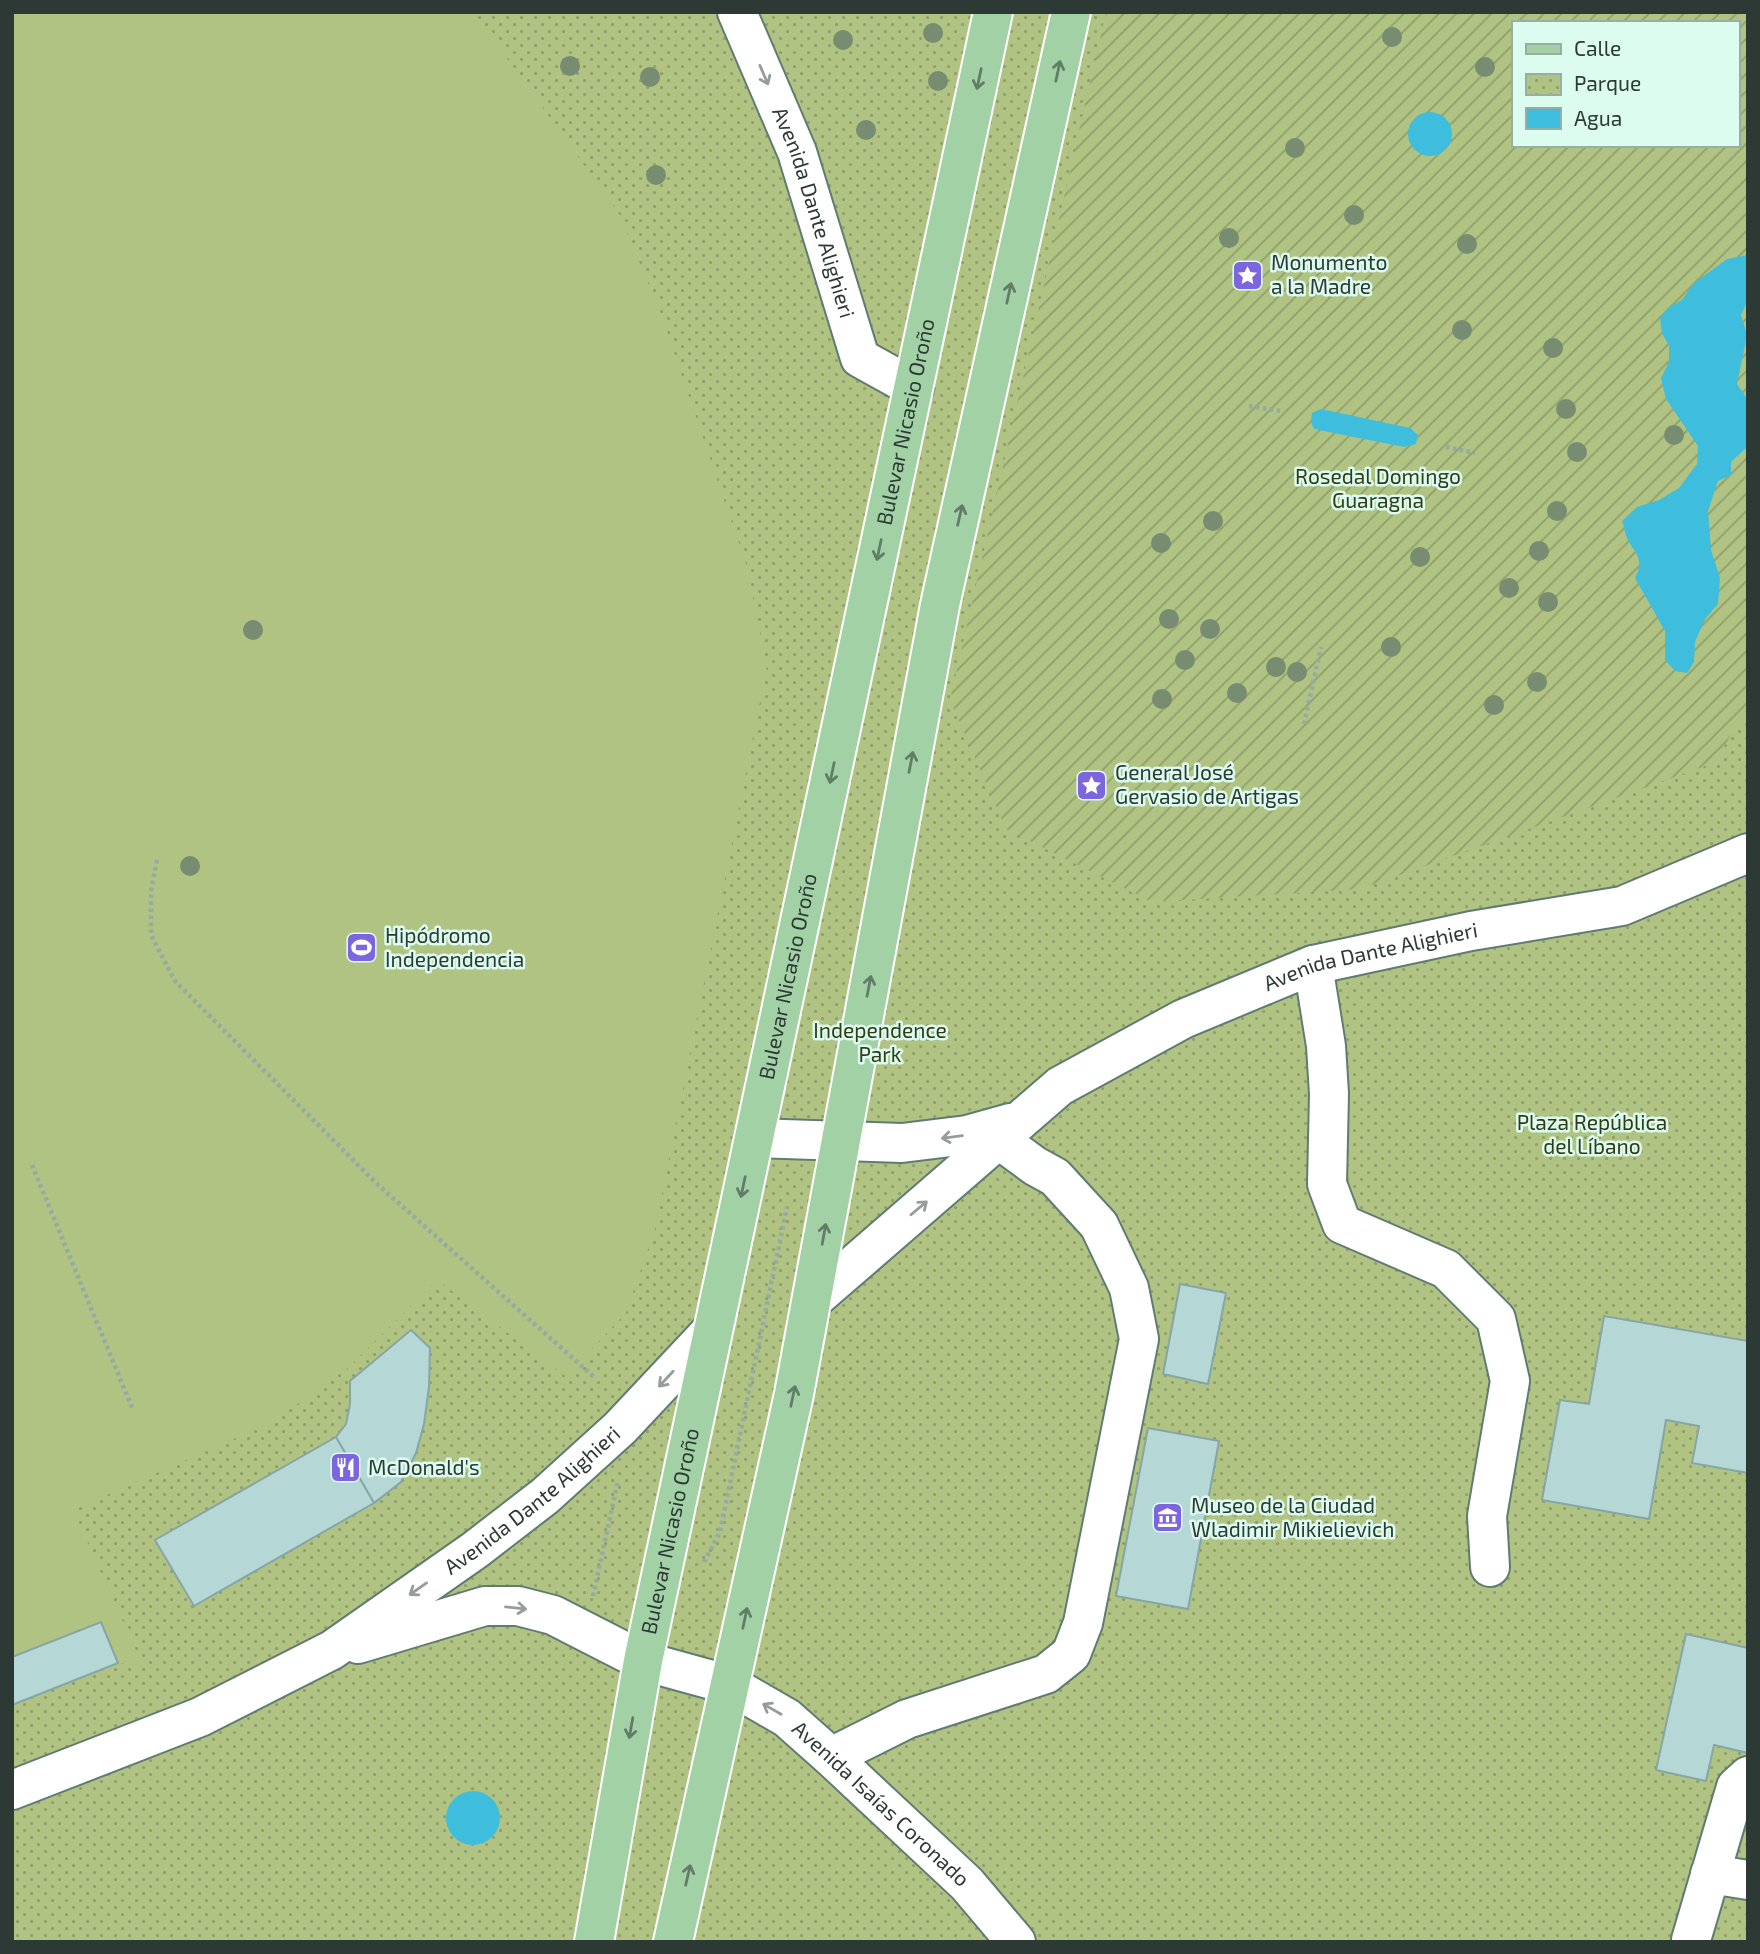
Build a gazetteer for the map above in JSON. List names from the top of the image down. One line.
{"streets":{"main road":["Bulevar Nicasio Oroño"],"street":["Avenida Dante Alighieri","Avenida Isaías Coronado"]},"crossings":[["Avenida Dante Alighieri","Bulevar Nicasio Oroño"],["Avenida Dante Alighieri","Avenida Isaías Coronado"]],"parks":["Rosedal Domingo Guaragna","Independence Park","Plaza República del Líbano"],"places":{"place":["Monumento a la Madre","General José Gervasio de Artigas"],"sports":["Hipódromo Independencia"],"restaurant":["McDonald's"],"museum":["Museo de la Ciudad Wladimir Mikielievich"]},"legend":["Calle","Parque","Agua"]}
